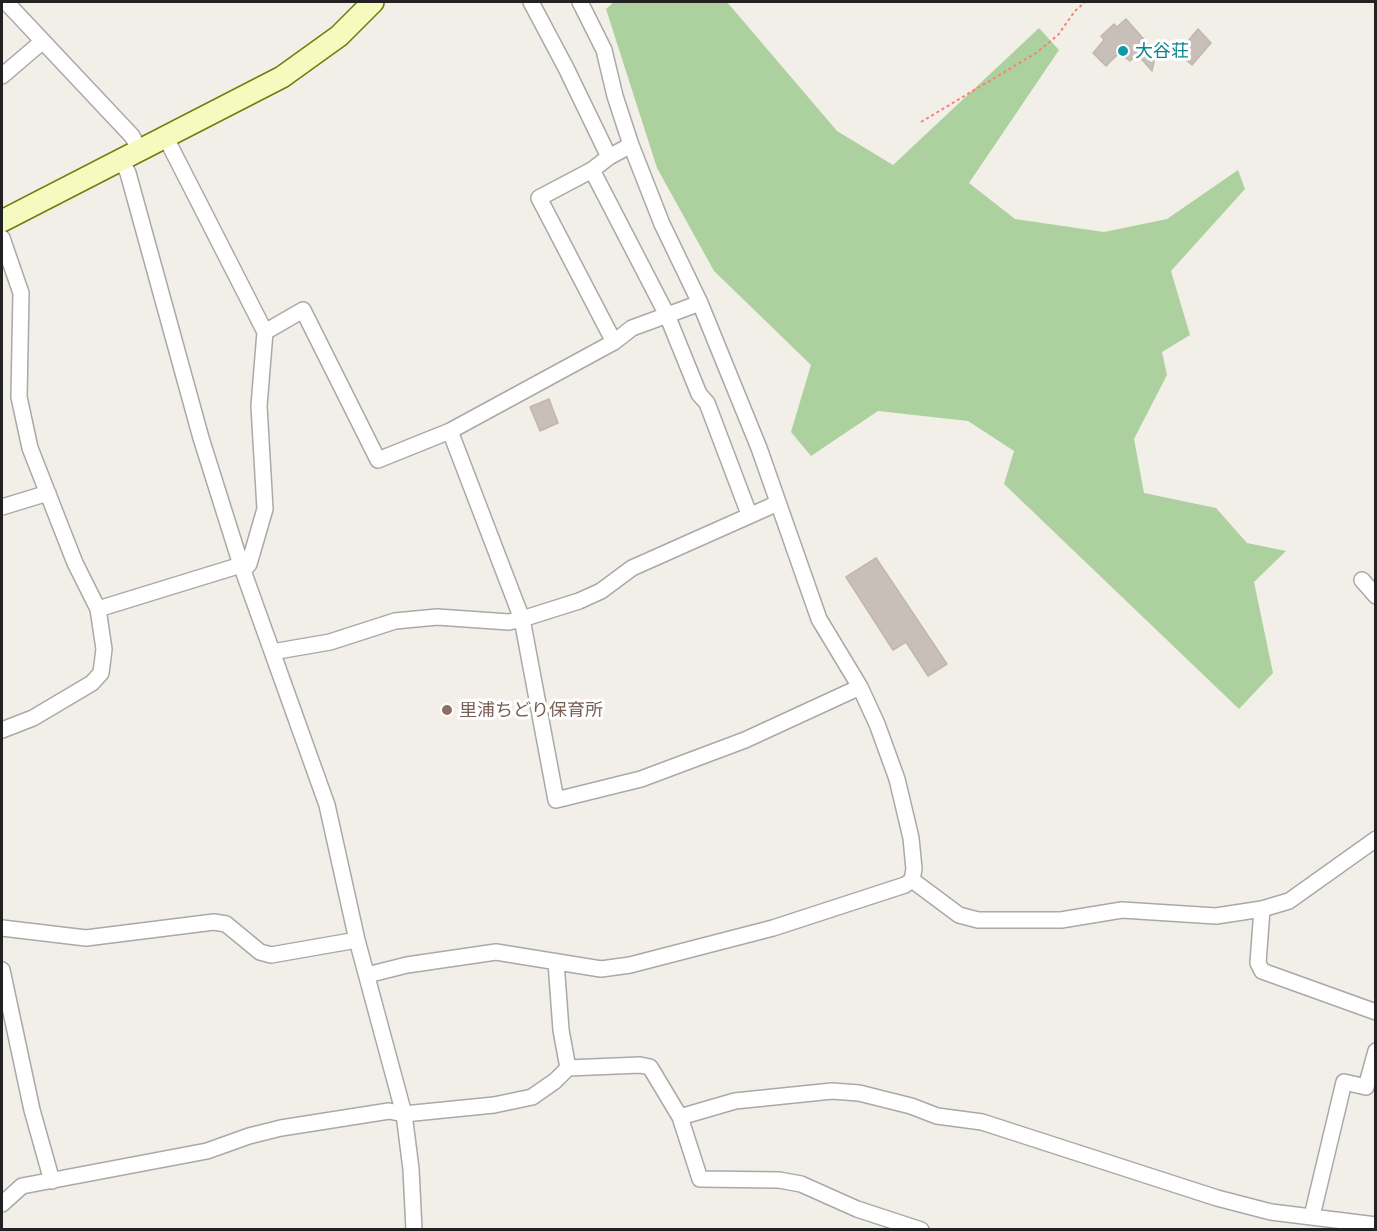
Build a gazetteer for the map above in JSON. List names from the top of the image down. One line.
{"places":["大谷荘","里浦ちどり保育所"]}
